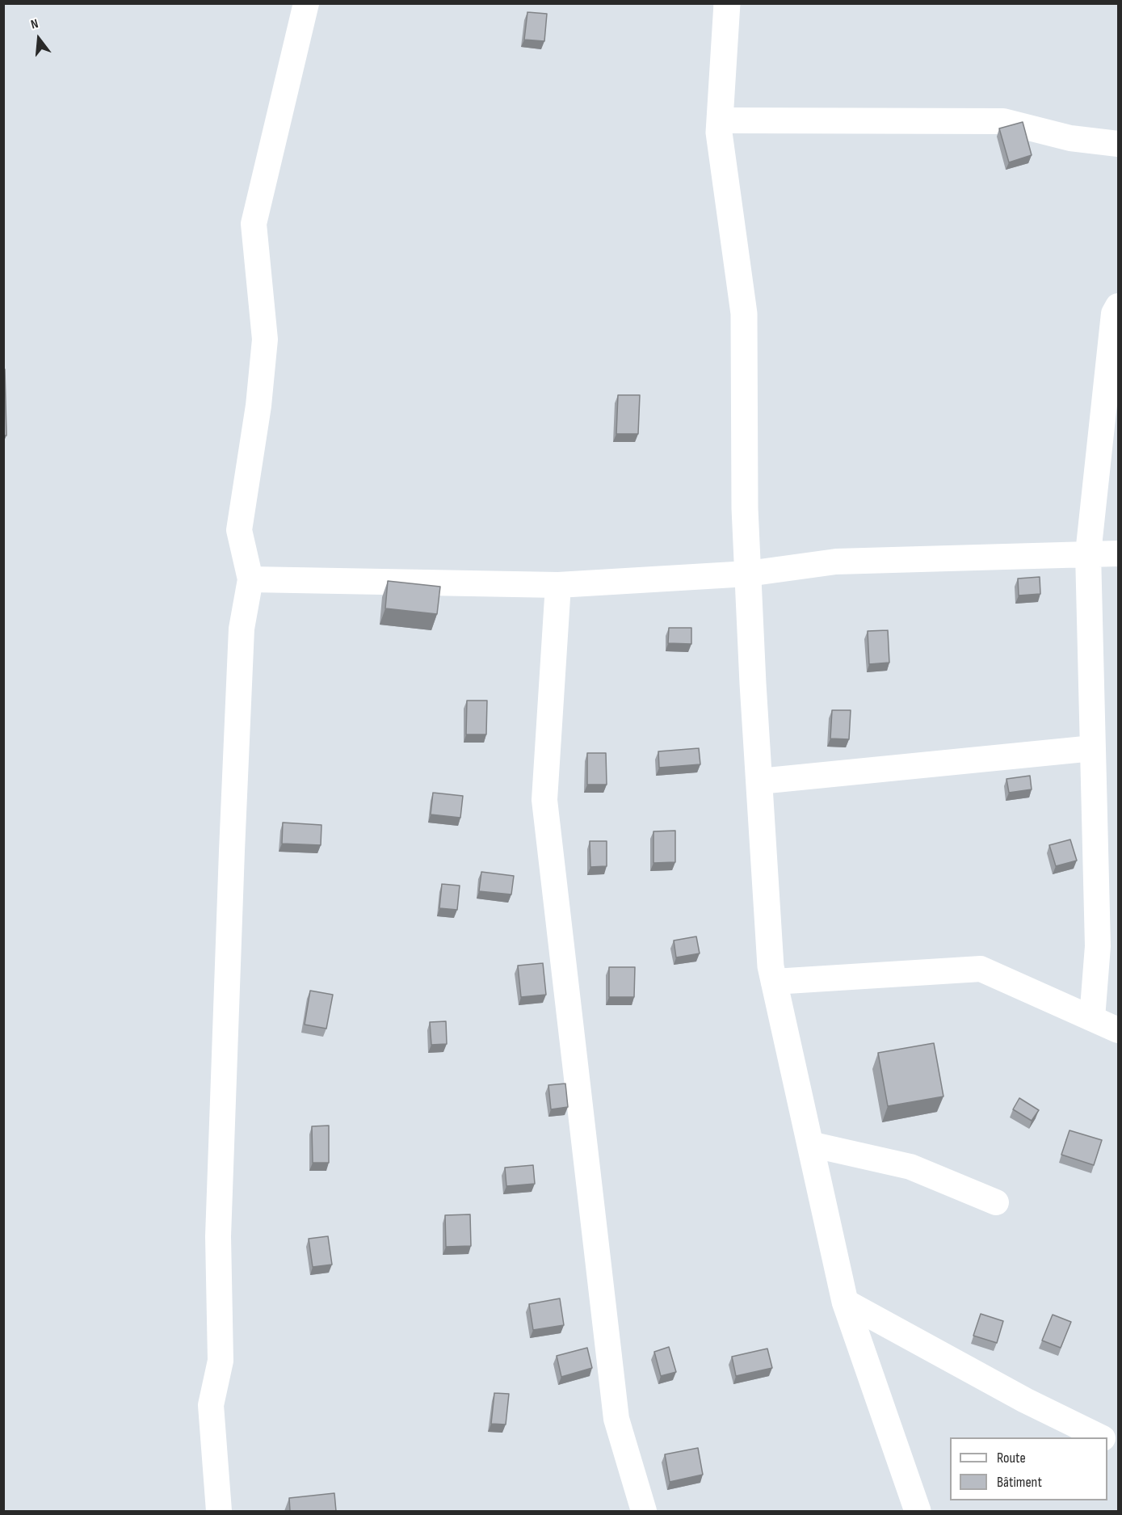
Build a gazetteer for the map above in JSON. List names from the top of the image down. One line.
{"legend":["Route","Bâtiment"],"north":"top"}
